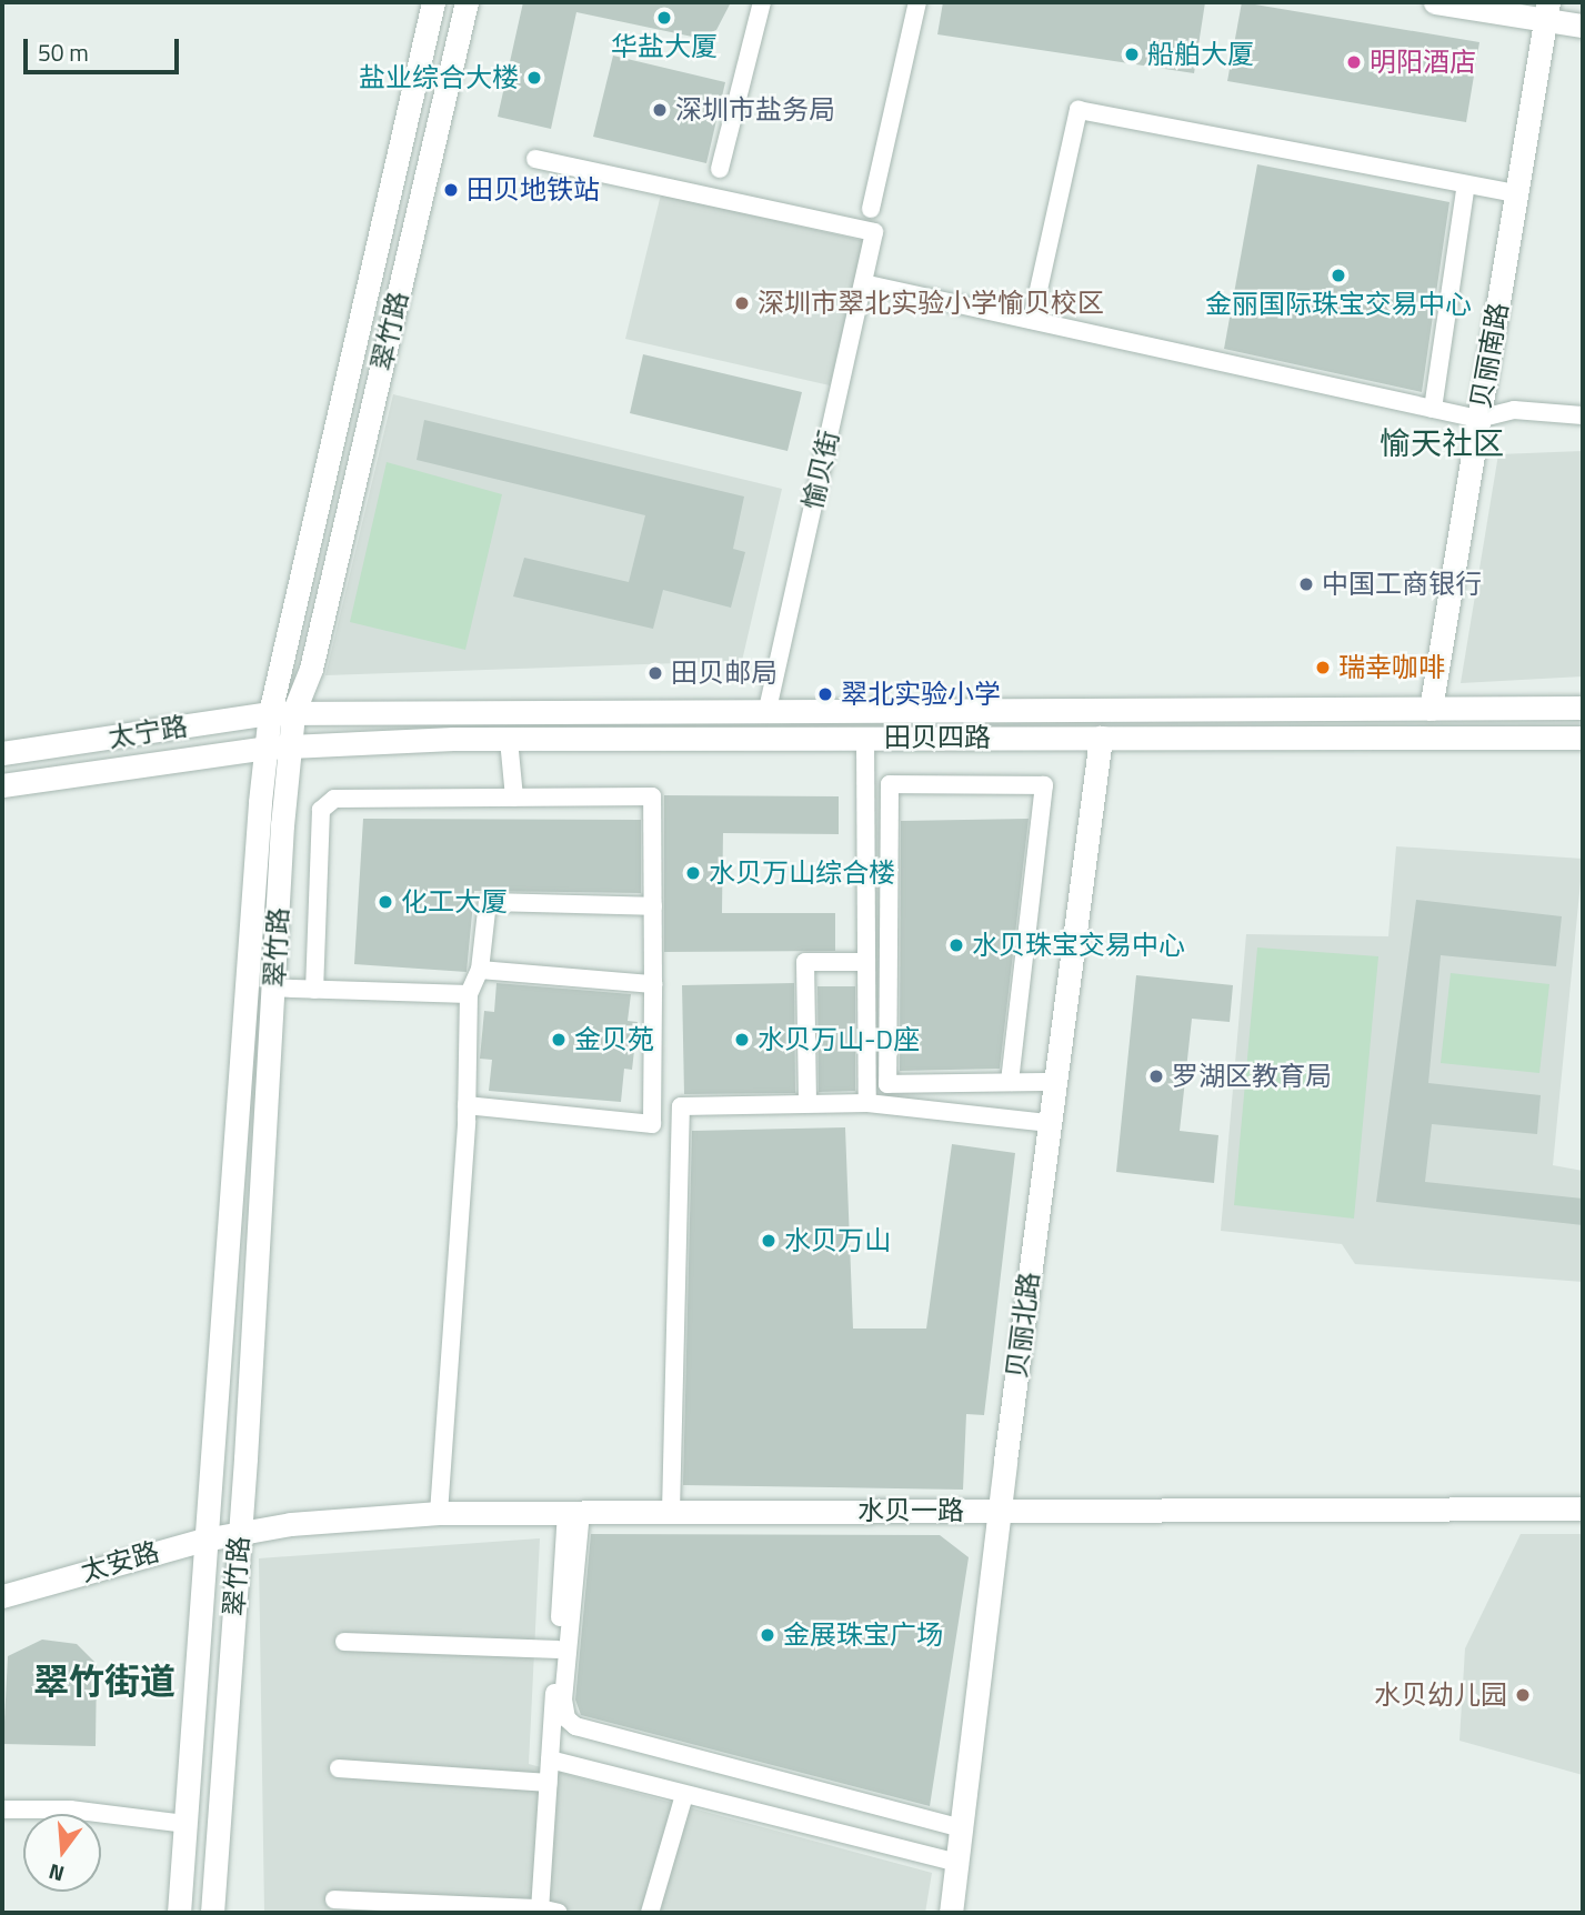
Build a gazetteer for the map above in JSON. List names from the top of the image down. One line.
{"streets":{"main road":["翠竹路","贝丽南路","太宁路","田贝四路","贝丽北路","水贝一路","太安路"],"street":["愉贝街"]},"crossings":[["翠竹路","太宁路"],["翠竹路","田贝四路"],["翠竹路","水贝一路"],["翠竹路","太安路"],["贝丽南路","田贝四路"],["愉贝街","田贝四路"],["太宁路","田贝四路"],["田贝四路","贝丽北路"],["贝丽北路","水贝一路"],["水贝一路","太安路"]],"districts":["愉天社区","翠竹街道"],"places":["华盐大厦","船舶大厦","明阳酒店","盐业综合大楼","深圳市盐务局","田贝地铁站","金丽国际珠宝交易中心","深圳市翠北实验小学愉贝校区","中国工商银行","瑞幸咖啡","田贝邮局","翠北实验小学","水贝万山综合楼","化工大厦","水贝珠宝交易中心","金贝苑","水贝万山-D座","罗湖区教育局","水贝万山","金展珠宝广场","水贝幼儿园"],"scale_bar":"50 m","north":"bottom"}
